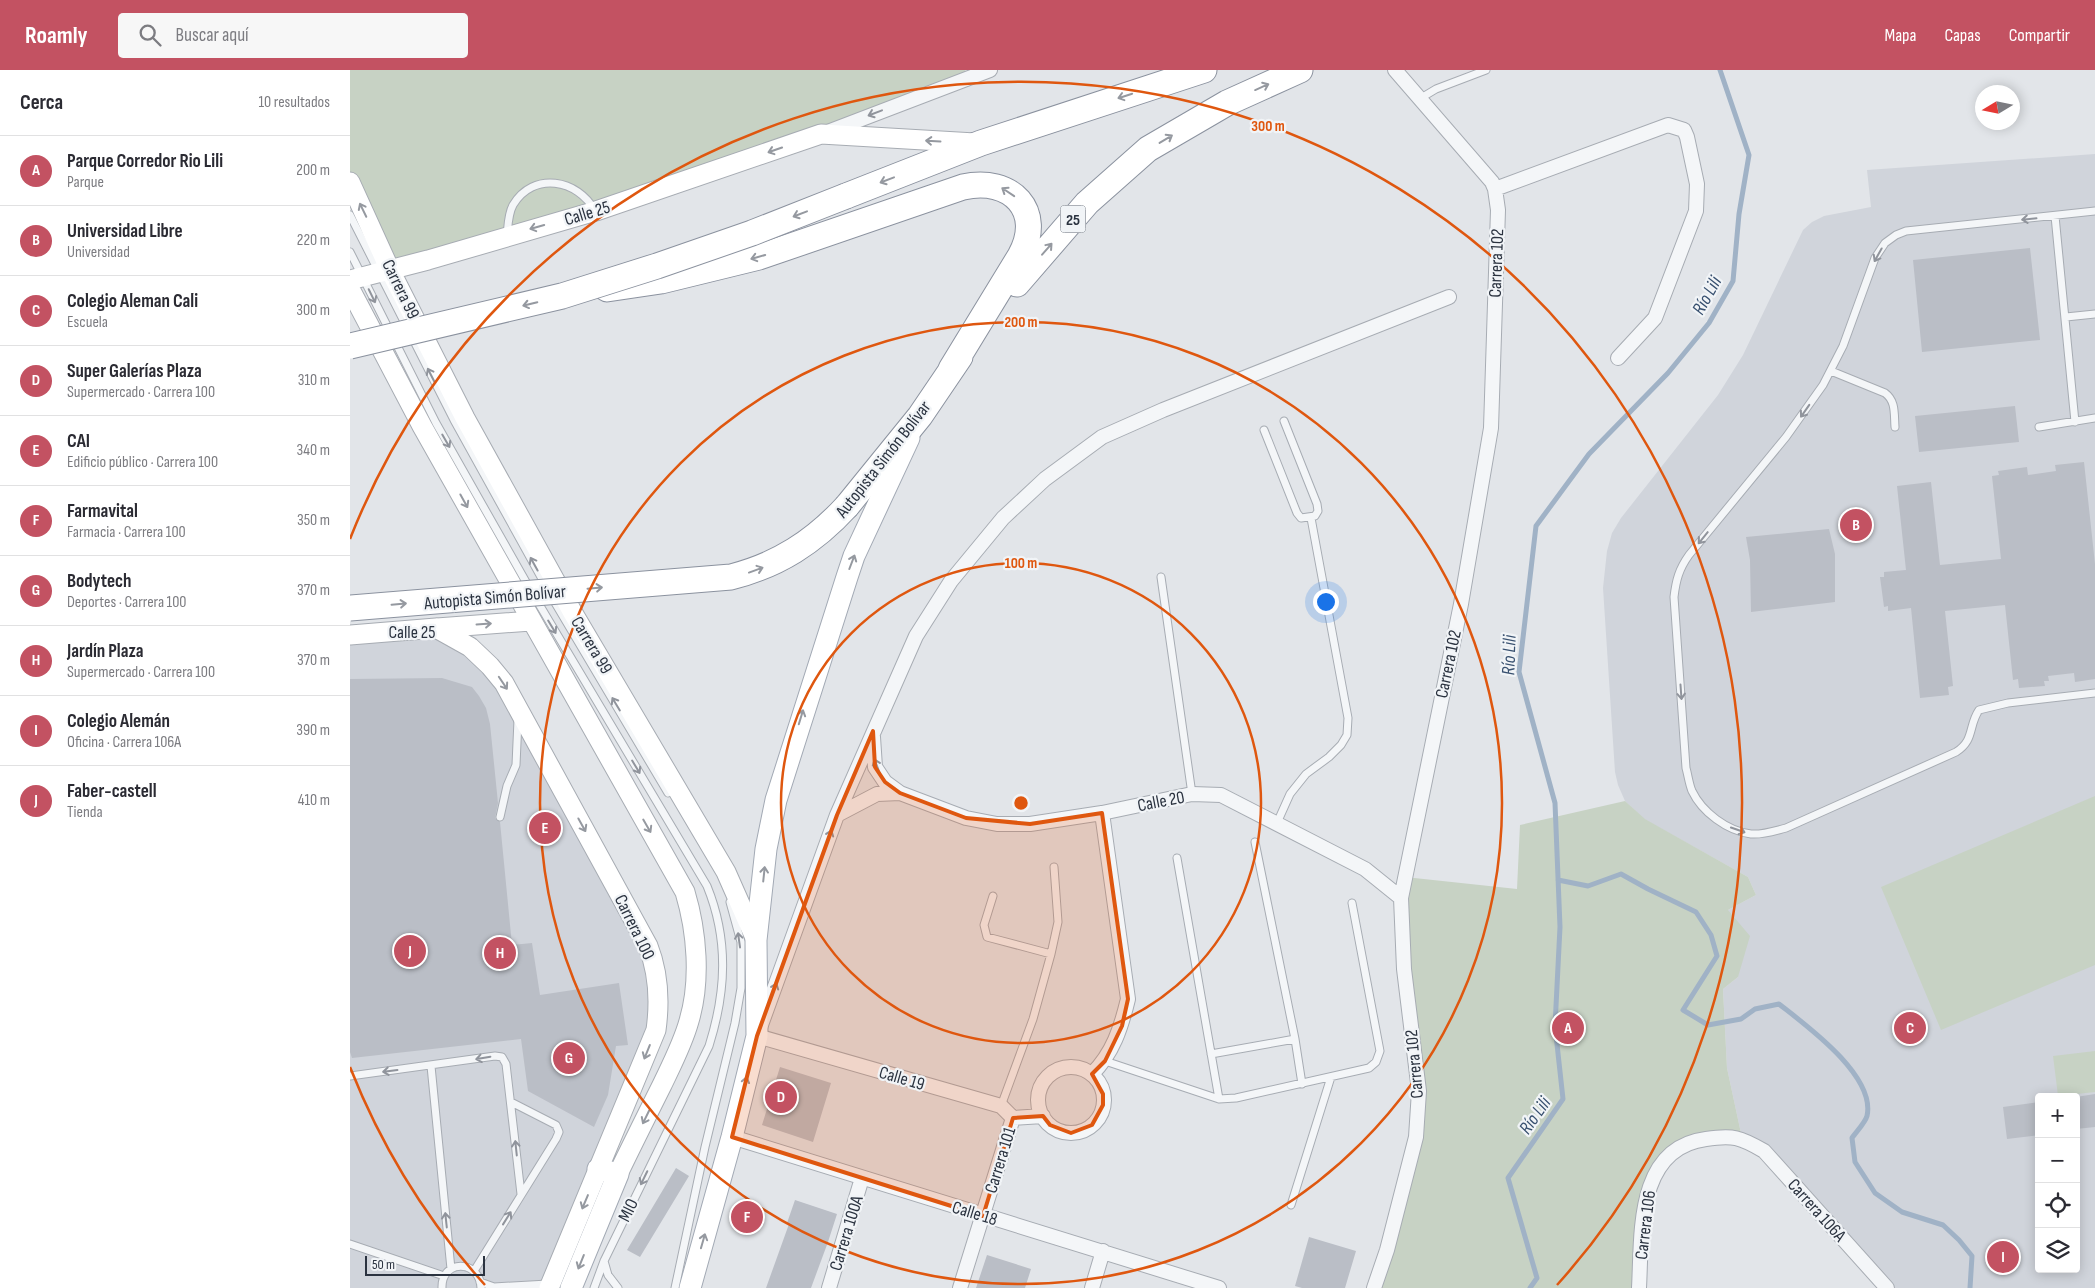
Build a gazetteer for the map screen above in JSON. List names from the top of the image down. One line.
{"streets":{"highway":["25","Autopista Simón Bolívar"],"main road":["Calle 25","Carrera 99","Carrera 100"],"street":["Carrera 102","Calle 20","Calle 19","Carrera 101","Carrera 106A","Calle 18","Carrera 106","Carrera 100A"],"lane":["MIO"]},"crossings":[["Calle 25","Carrera 99"],["Calle 25","Carrera 100"],["Calle 25","MIO"],["Carrera 102","Calle 20"],["Carrera 99","Carrera 100"],["Carrera 99","Calle 19"],["Carrera 99","MIO"],["Calle 19","Carrera 101"],["Carrera 101","Calle 18"],["Carrera 106A","Carrera 106"],["Calle 18","Carrera 100A"]],"one_way":["Calle 25"],"water":["Río Lili"],"scale_bar":"50 m","north":"left","page":{"header":"Roamly","search":"Buscar aquí","nav":["Mapa","Capas","Compartir"],"heading":["Cerca","10 resultados"],"list":[{"mark":"A","name":"Parque Corredor Rio Lili","note":"Parque","value":"200 m"},{"mark":"B","name":"Universidad Libre","note":"Universidad","value":"220 m"},{"mark":"C","name":"Colegio Aleman Cali","note":"Escuela","value":"300 m"},{"mark":"D","name":"Super Galerías Plaza","note":"Supermercado · Carrera 100","value":"310 m"},{"mark":"E","name":"CAI","note":"Edificio público · Carrera 100","value":"340 m"},{"mark":"F","name":"Farmavital","note":"Farmacia · Carrera 100","value":"350 m"},{"mark":"G","name":"Bodytech","note":"Deportes · Carrera 100","value":"370 m"},{"mark":"H","name":"Jardín Plaza","note":"Supermercado · Carrera 100","value":"370 m"},{"mark":"I","name":"Colegio Alemán","note":"Oficina · Carrera 106A","value":"390 m"},{"mark":"J","name":"Faber-castell","note":"Tienda","value":"410 m"}],"pins":["B","E","J","H","A","C","G","D","F","I"],"map_buttons":["+","−"],"scale":"50 m"},"rings":["300 m","200 m","100 m"]}
